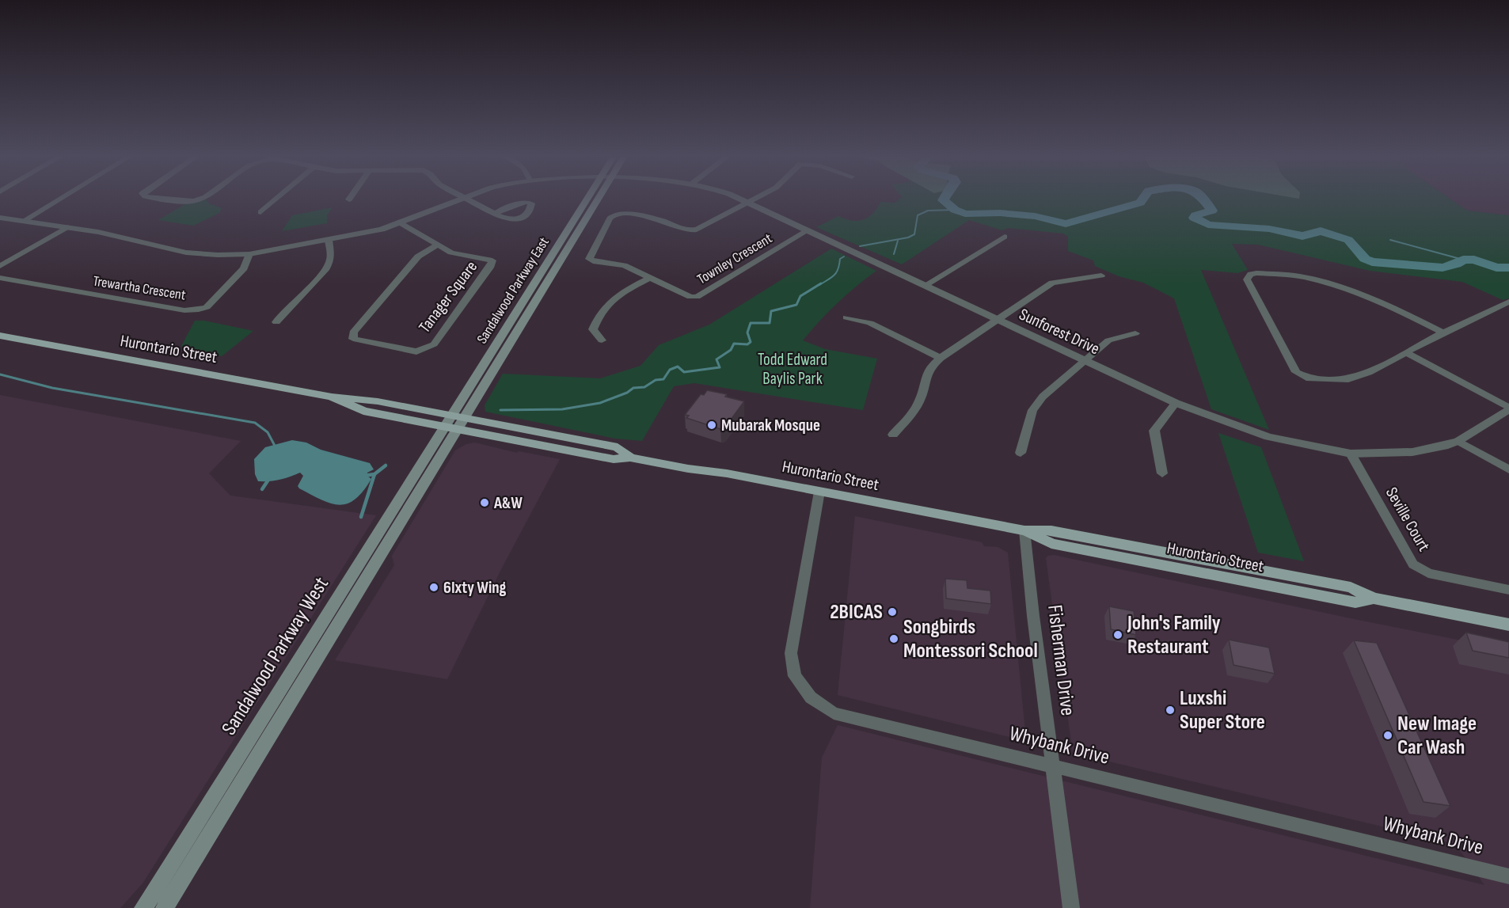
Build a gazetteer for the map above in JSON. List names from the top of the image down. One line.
{"streets":{"main road":["Sandalwood Parkway East","Hurontario Street","Sandalwood Parkway West"],"street":["Townley Crescent","Trewartha Crescent","Tanager Square","Sunforest Drive","Seville Court","Fisherman Drive","Whybank Drive"]},"crossings":[["Townley Crescent","Sunforest Drive"],["Trewartha Crescent","Sunforest Drive"],["Sandalwood Parkway East","Hurontario Street"],["Sandalwood Parkway East","Sandalwood Parkway West"],["Tanager Square","Sunforest Drive"],["Sunforest Drive","Seville Court"],["Hurontario Street","Sandalwood Parkway West"],["Hurontario Street","Fisherman Drive"],["Hurontario Street","Whybank Drive"],["Fisherman Drive","Whybank Drive"]],"parks":["Todd Edward Baylis Park"],"places":["Mubarak Mosque","A&W","6Ixty Wing","2BICAS","John's Family Restaurant","Songbirds Montessori School","Luxshi Super Store","New Image Car Wash"]}
